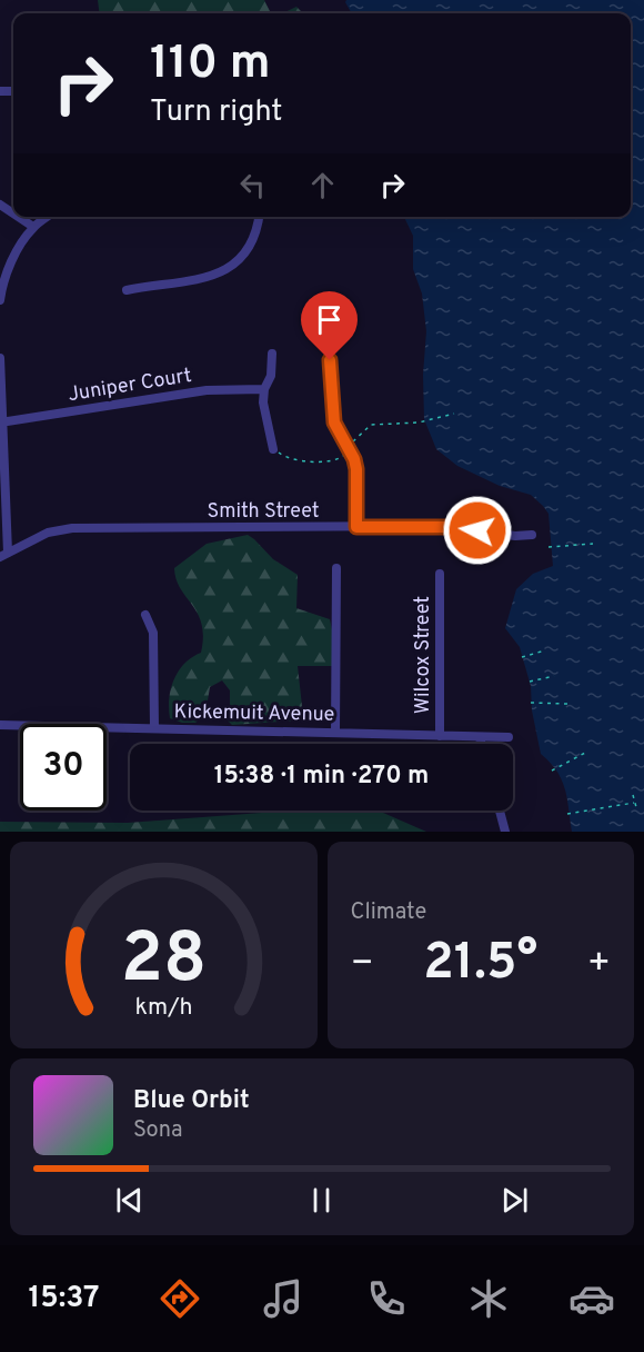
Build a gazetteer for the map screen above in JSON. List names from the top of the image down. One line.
{"streets":{"street":["Juniper Court","Smith Street","Wilcox Street","Kickemuit Avenue"]},"crossings":[["Wilcox Street","Kickemuit Avenue"]],"page":{"turn":["110 m","Turn right"],"limit":"30","trip":"15:38 · 1 min · 270 m","tile":"Climate","heat":["−","21.5°","+"],"song":["Blue Orbit","Sona"],"tabs":"15:37","gauge":["28","km/h"]}}
